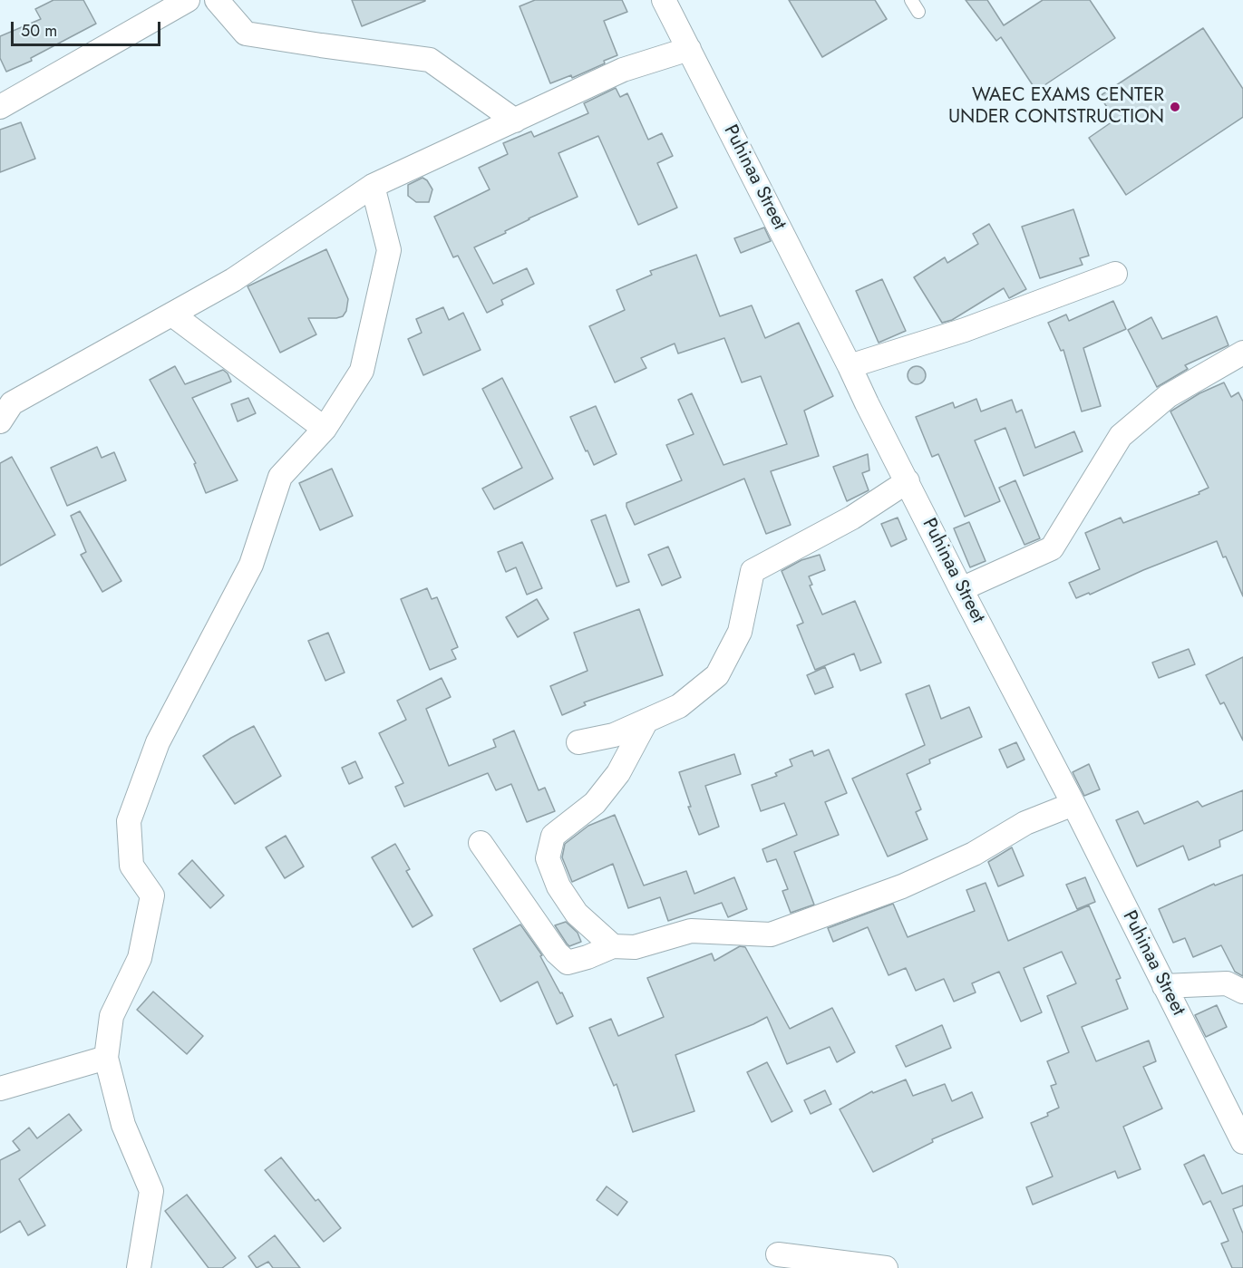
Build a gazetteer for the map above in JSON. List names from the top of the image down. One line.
{"streets":{"street":["Puhinaa Street"]},"places":["WAEC EXAMS CENTER UNDER CONTSTRUCTION"],"scale_bar":"50 m"}
